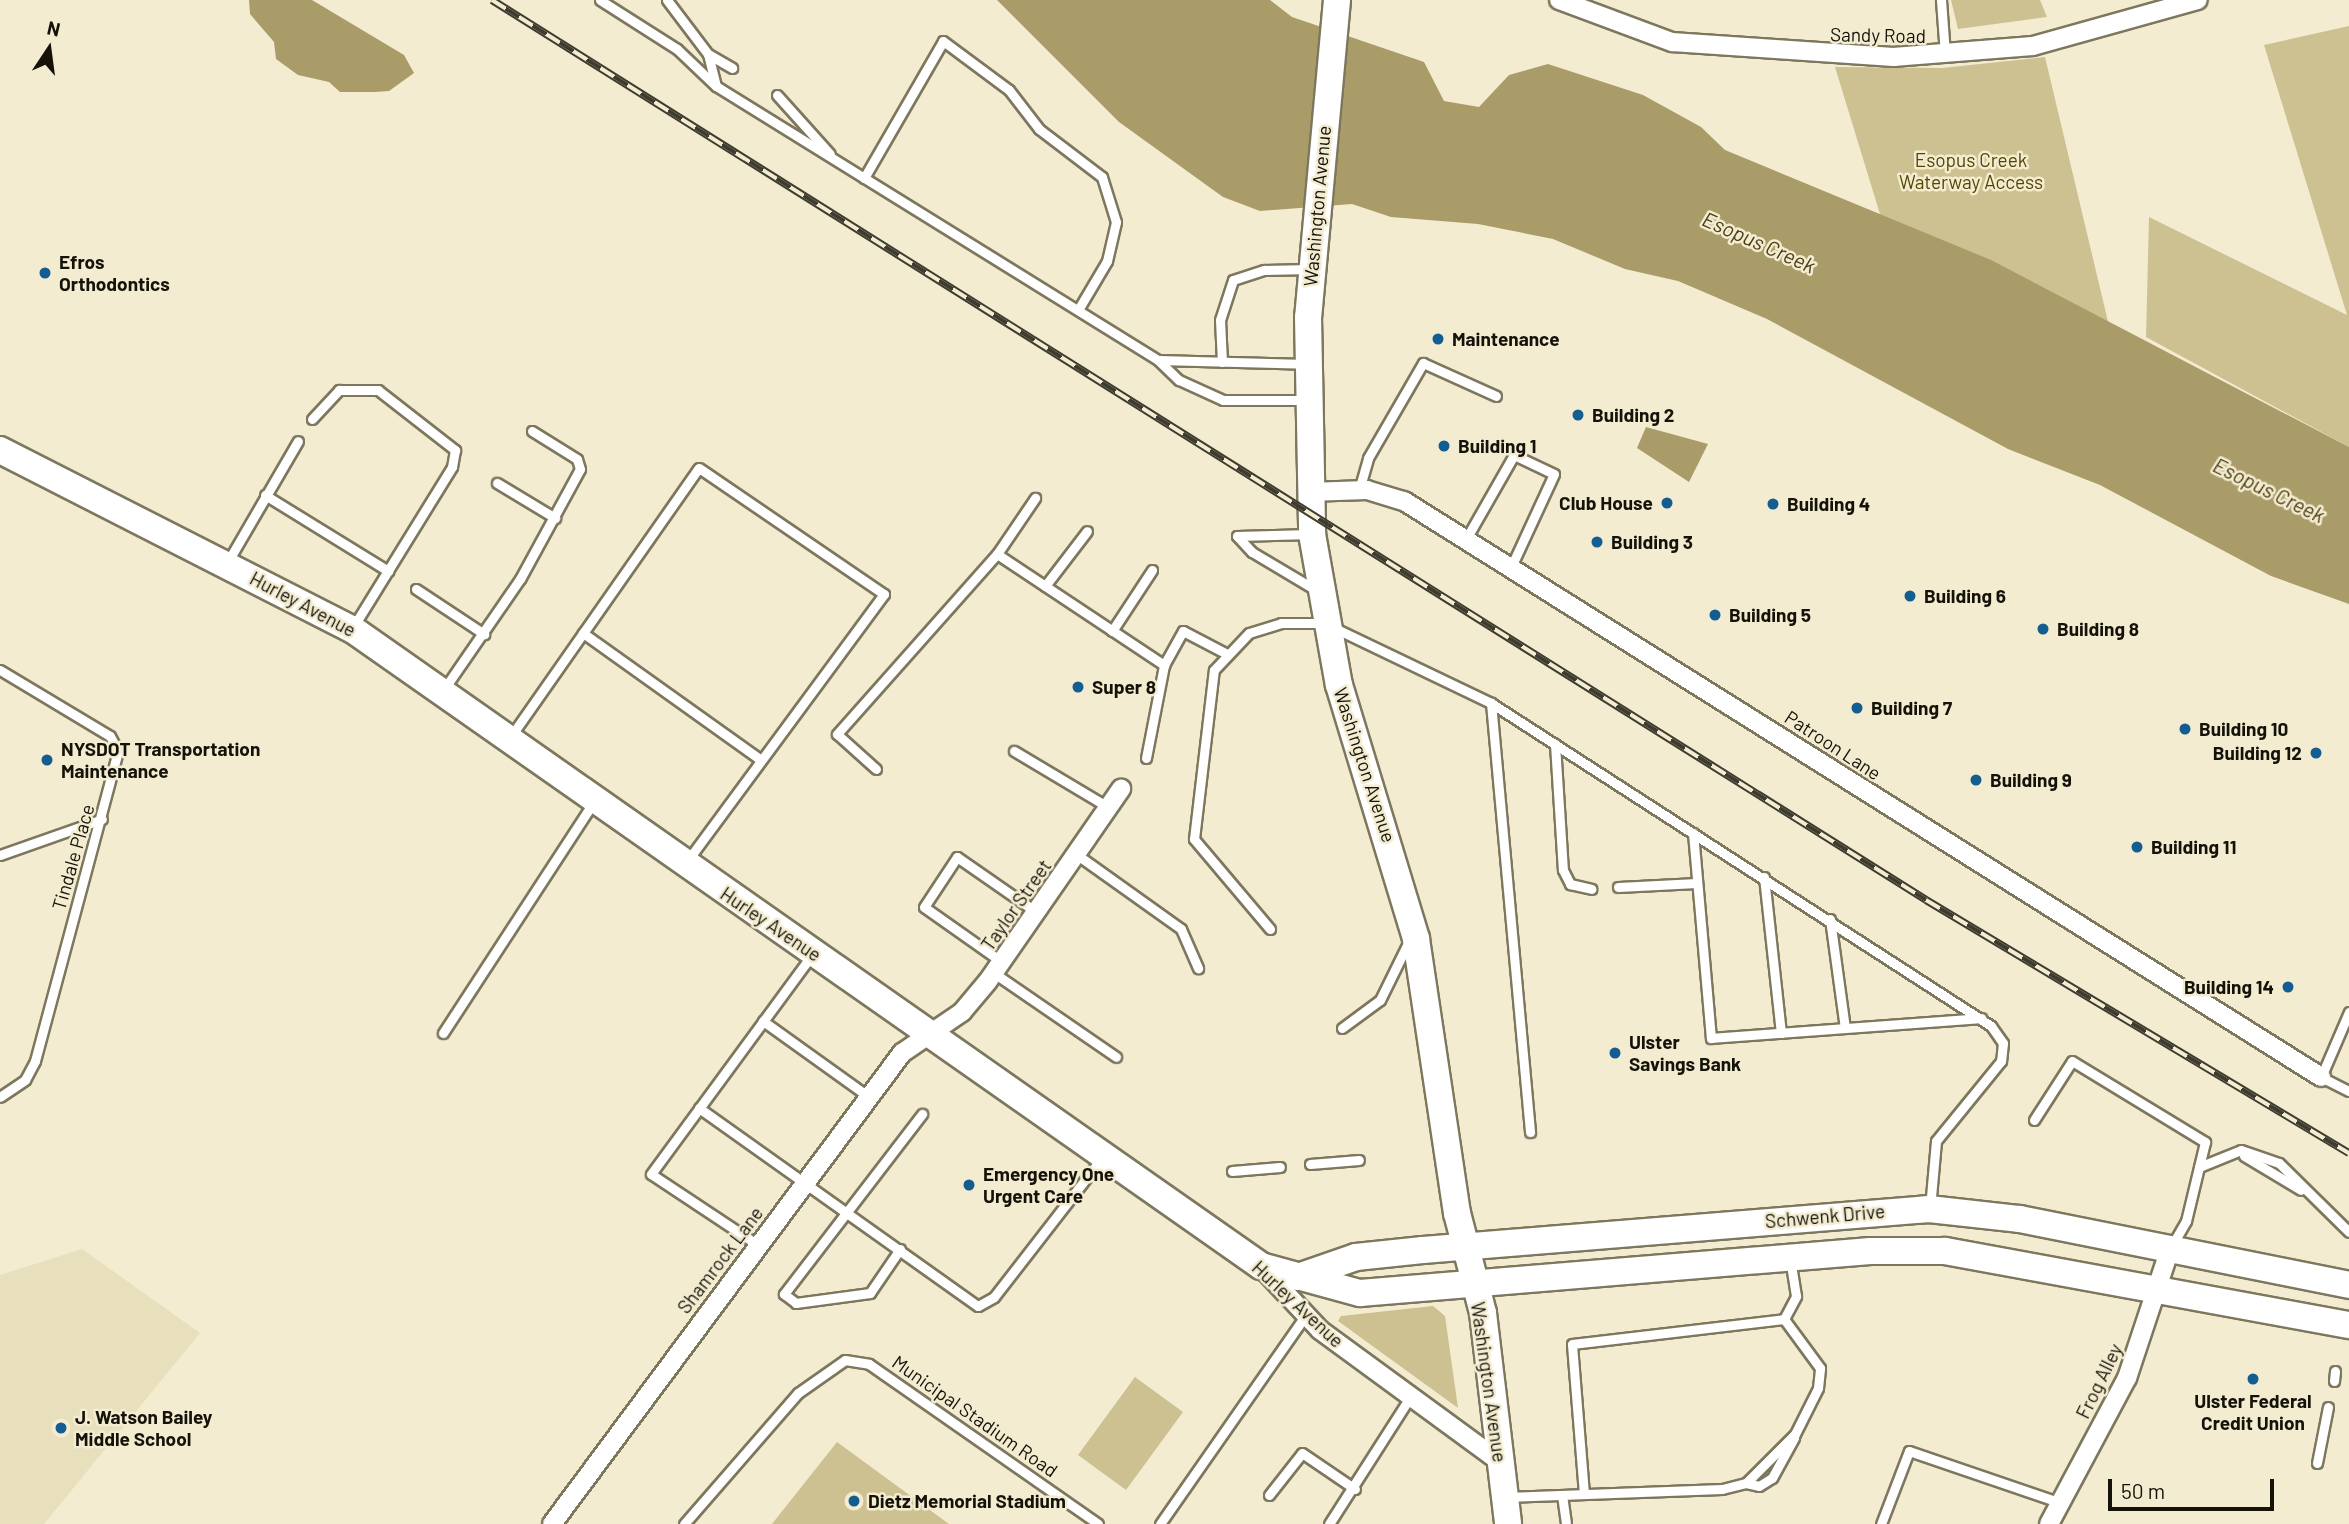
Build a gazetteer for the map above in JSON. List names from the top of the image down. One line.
{"streets":{"street":["Sandy Road","Washington Avenue","Hurley Avenue","Patroon Lane","Taylor Street","Schwenk Drive","Shamrock Lane","Frog Alley"],"lane":["Tindale Place","Municipal Stadium Road"]},"crossings":[["Washington Avenue","Hurley Avenue"],["Washington Avenue","Patroon Lane"],["Washington Avenue","Schwenk Drive"],["Hurley Avenue","Taylor Street"],["Hurley Avenue","Schwenk Drive"],["Hurley Avenue","Shamrock Lane"],["Taylor Street","Shamrock Lane"],["Schwenk Drive","Frog Alley"]],"water":["Esopus Creek"],"parks":["Esopus Creek Waterway Access"],"places":["Efros Orthodontics","Maintenance","Building 2","Building 1","Club House","Building 4","Building 3","Building 6","Building 5","Building 8","Super 8","Building 7","Building 10","Building 12","NYSDOT Transportation Maintenance","Building 9","Building 11","Building 14","Ulster Savings Bank","Emergency One Urgent Care","Ulster Federal Credit Union","J. Watson Bailey Middle School","Dietz Memorial Stadium"],"scale_bar":"50 m","north":"top"}
